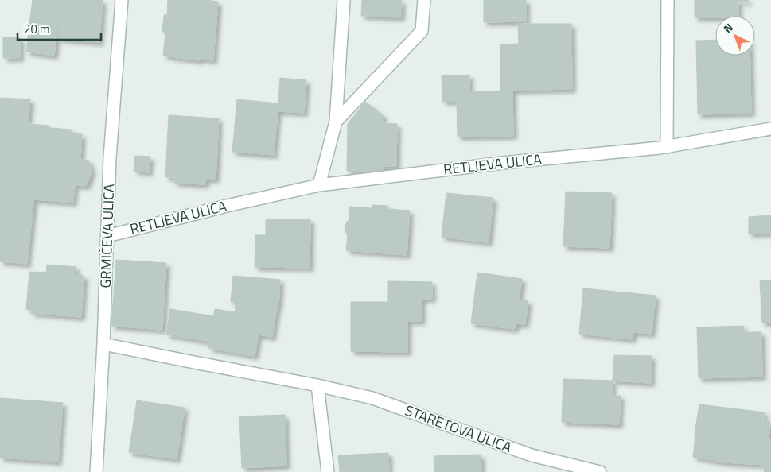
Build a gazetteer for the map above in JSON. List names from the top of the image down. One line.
{"streets":{"street":["RETLJEVA ULICA","GRMIČEVA ULICA","STARETOVA ULICA"]},"crossings":[["RETLJEVA ULICA","GRMIČEVA ULICA"],["GRMIČEVA ULICA","STARETOVA ULICA"]],"scale_bar":"20 m","north":"top left"}
